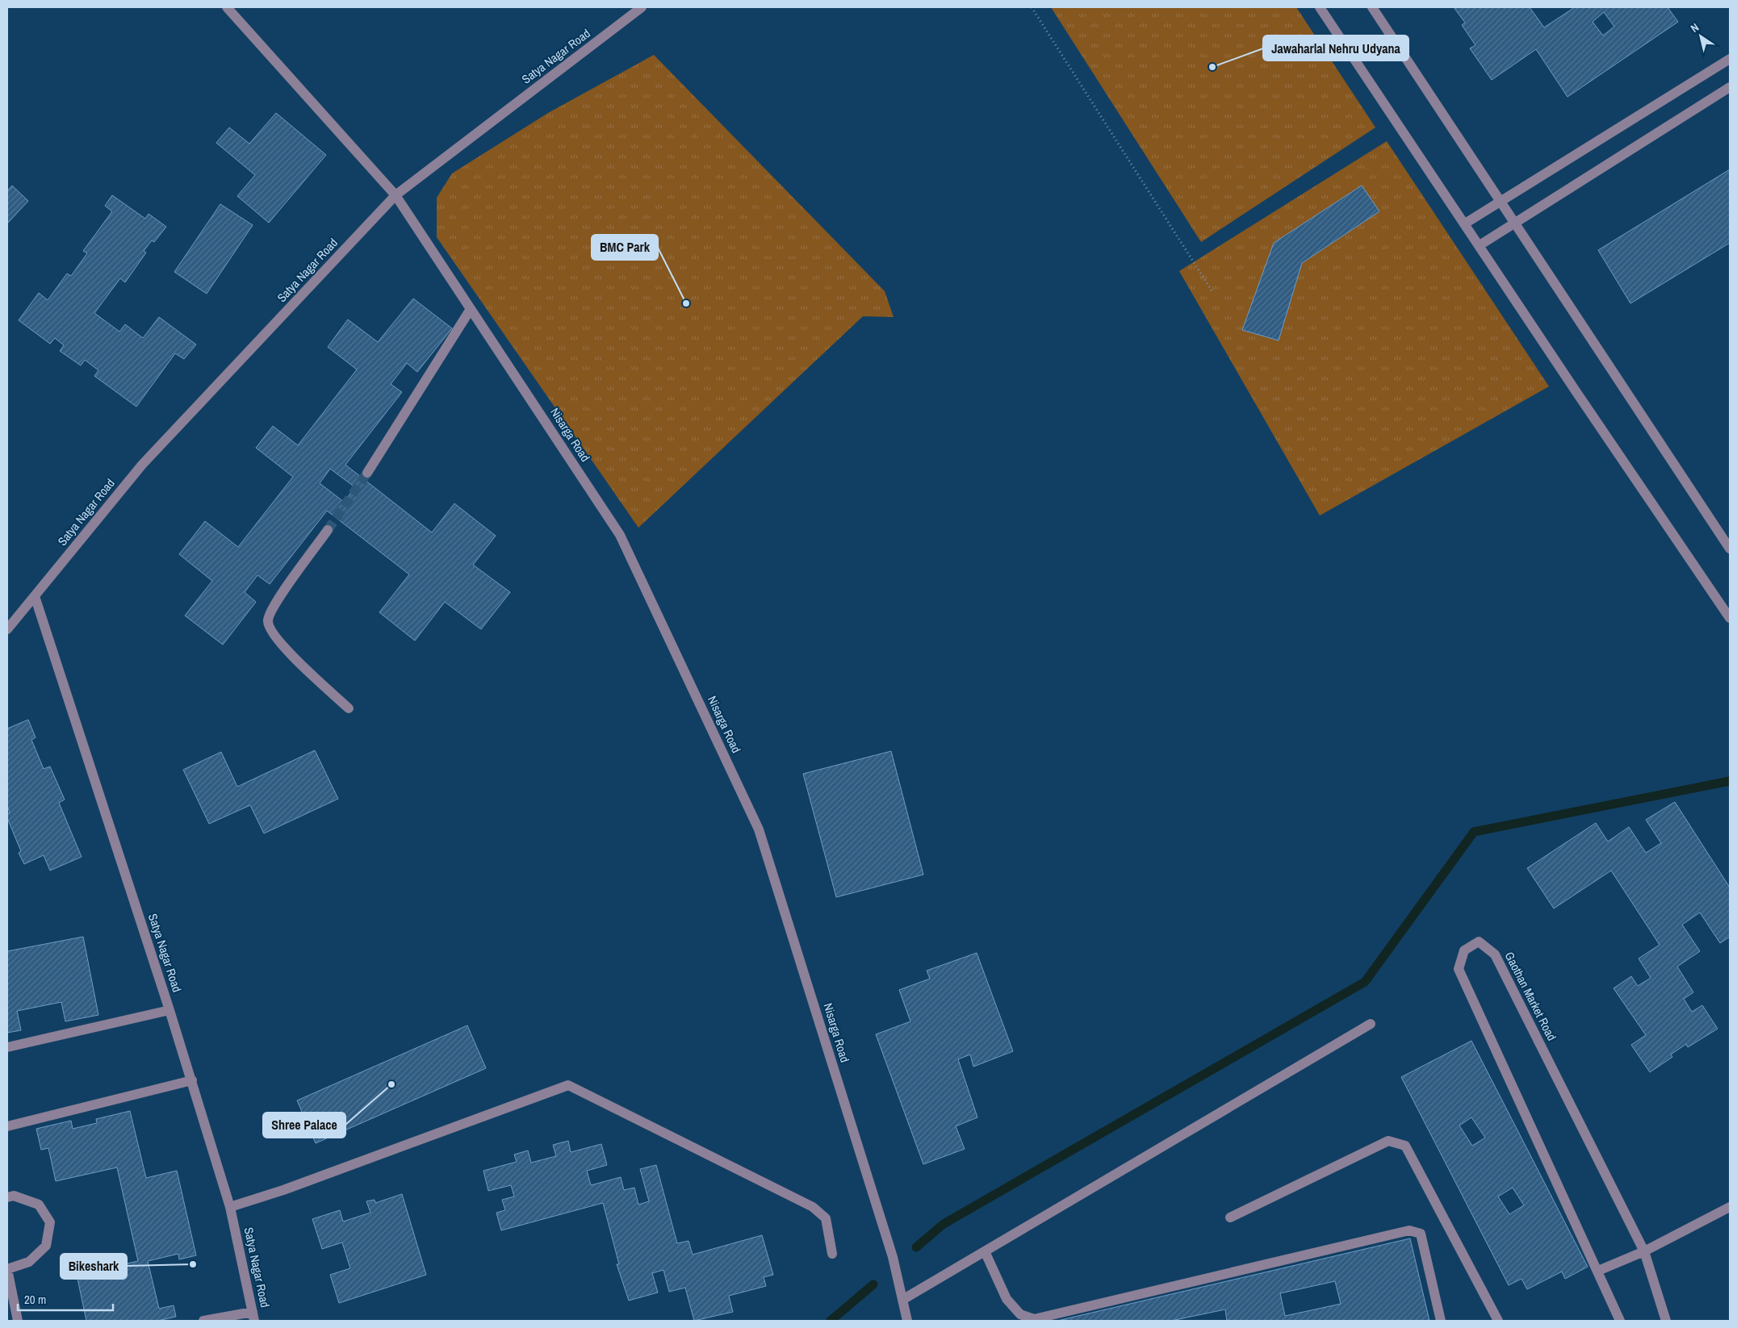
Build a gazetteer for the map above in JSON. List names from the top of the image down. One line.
{"streets":{"street":["Satya Nagar Road","Nisarga Road","Gaothan Market Road"]},"crossings":[["Satya Nagar Road","Nisarga Road"]],"places":["Jawaharlal Nehru Udyana","BMC Park","Shree Palace","Bikeshark"],"scale_bar":"20 m","north":"top left"}
